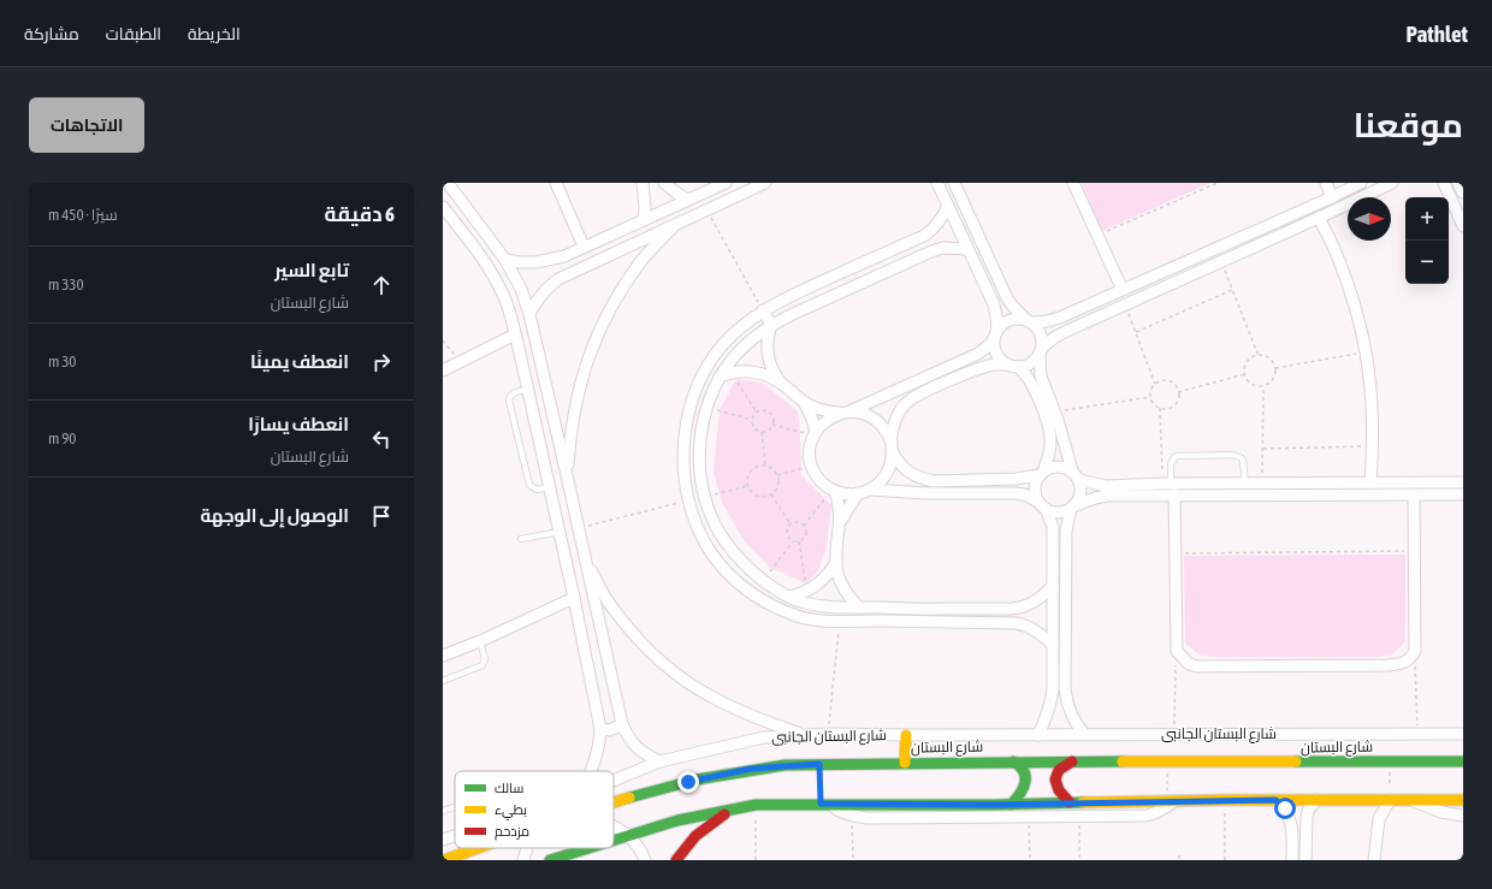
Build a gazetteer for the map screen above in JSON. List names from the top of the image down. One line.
{"streets":{"street":["شارع البستان الجانبى","شارع البستان"]},"legend":["سالك","بطيء","مزدحم"],"north":"right","page":{"header":"Pathlet","nav":["الخريطة","الطبقات","مشاركة"],"title":"موقعنا","buttons":"الاتجاهات","heading":["6 دقيقة","سيرًا · 450 m"],"map_buttons":["+","−"],"list":[["تابع السير","شارع البستان","330 m"],["انعطف يمينًا","30 m"],["انعطف يسارًا","شارع البستان","90 m"],"الوصول إلى الوجهة"]}}
